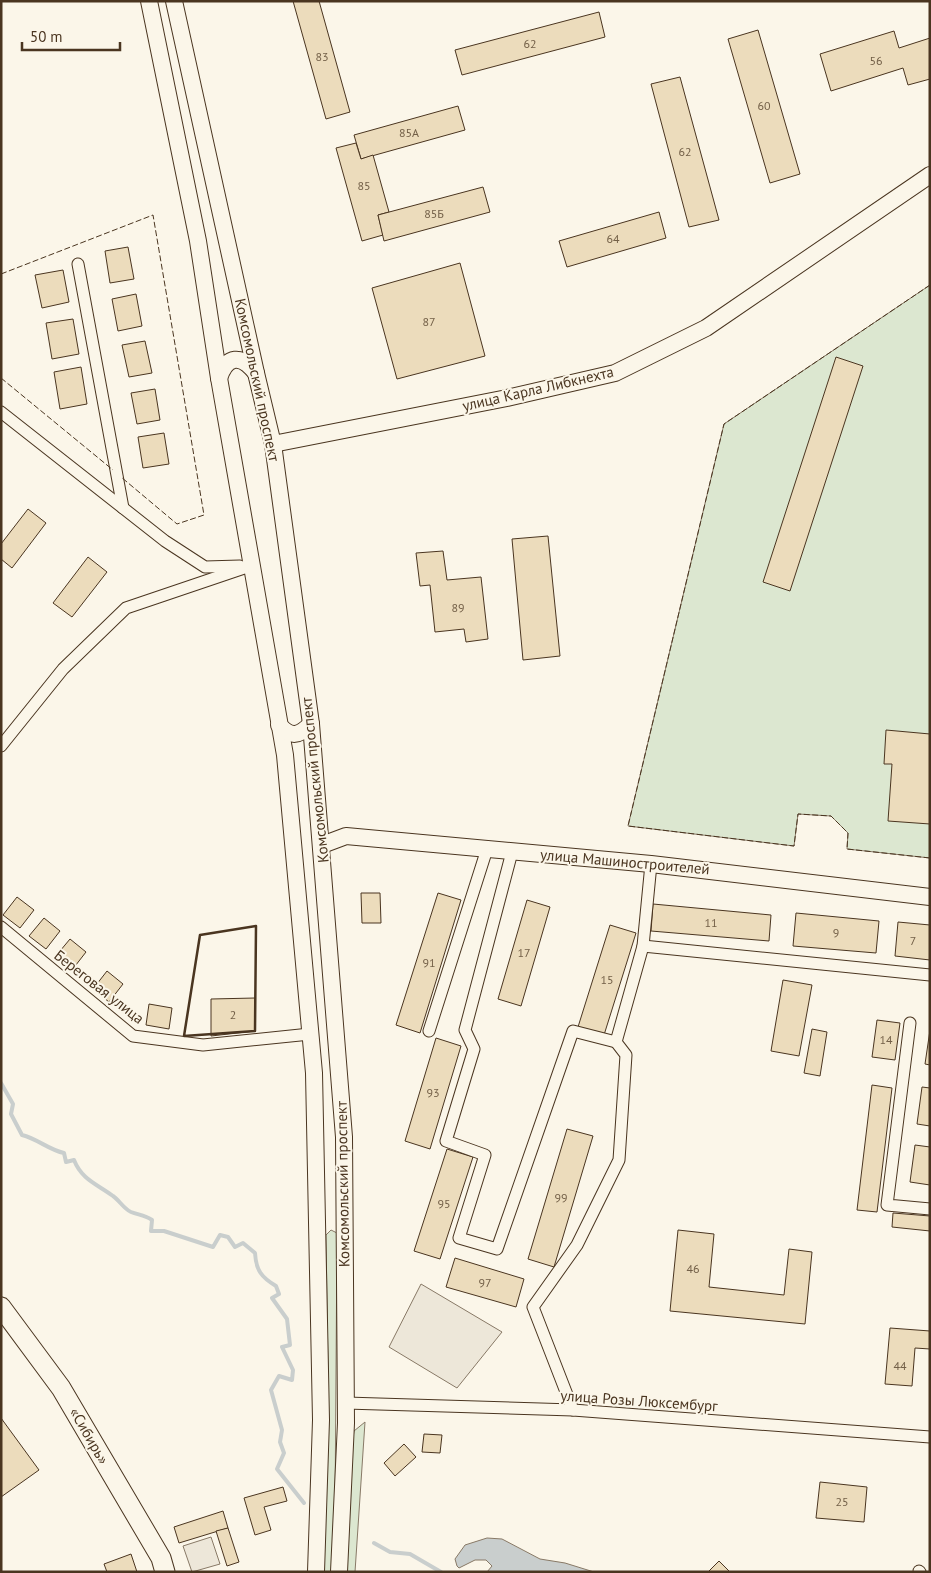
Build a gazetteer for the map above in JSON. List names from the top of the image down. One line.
{"streets":{"main road":["Комсомольский проспект","улица Карла Либкнехта","улица Машиностроителей","«Сибирь»"],"street":["Береговая улица","улица Розы Люксембург"]},"crossings":[["Комсомольский проспект","улица Карла Либкнехта"],["Комсомольский проспект","улица Машиностроителей"],["Комсомольский проспект","Береговая улица"],["Комсомольский проспект","улица Розы Люксембург"]],"house_numbers":["62","83","56","60","85А","62","85","85Б","64","87","89","11","9","7","17","91","15","2","14","93","99","95","46","97","44","25"],"scale_bar":"50 m"}
